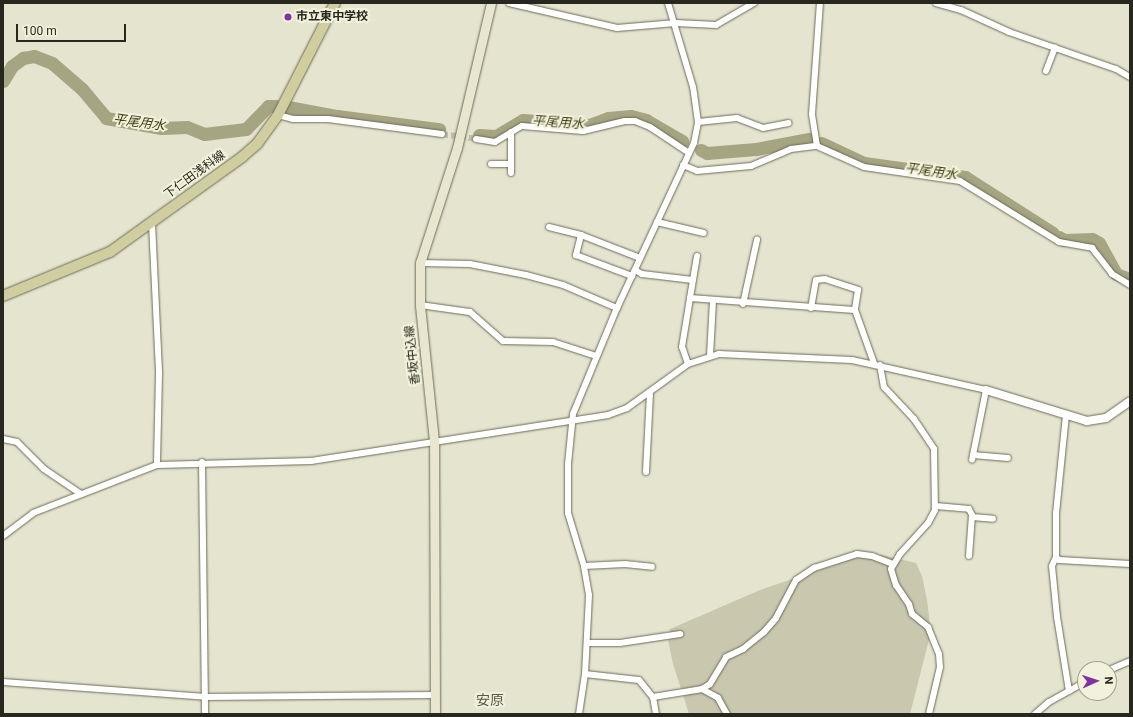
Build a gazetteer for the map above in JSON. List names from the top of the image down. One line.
{"streets":{"main road":["下仁田浅科線","香坂中込線"]},"districts":["安原"],"water":["平尾用水"],"places":["市立東中学校"],"scale_bar":"100 m","north":"right"}
